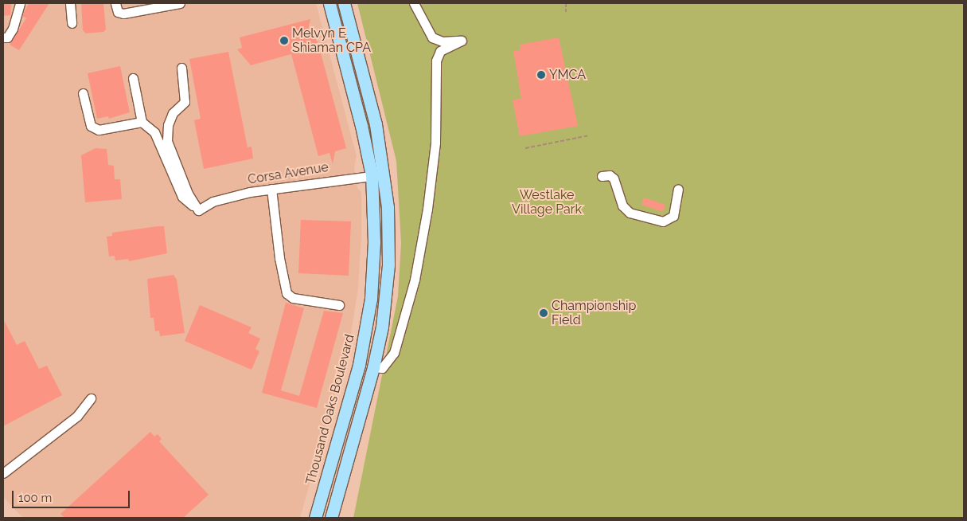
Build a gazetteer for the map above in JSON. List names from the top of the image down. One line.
{"streets":{"main road":["Thousand Oaks Boulevard"],"street":["Corsa Avenue"]},"crossings":[["Corsa Avenue","Thousand Oaks Boulevard"]],"parks":["Westlake Village Park"],"places":["Melvyn E Shiaman CPA","YMCA","Championship Field"],"scale_bar":"100 m"}
